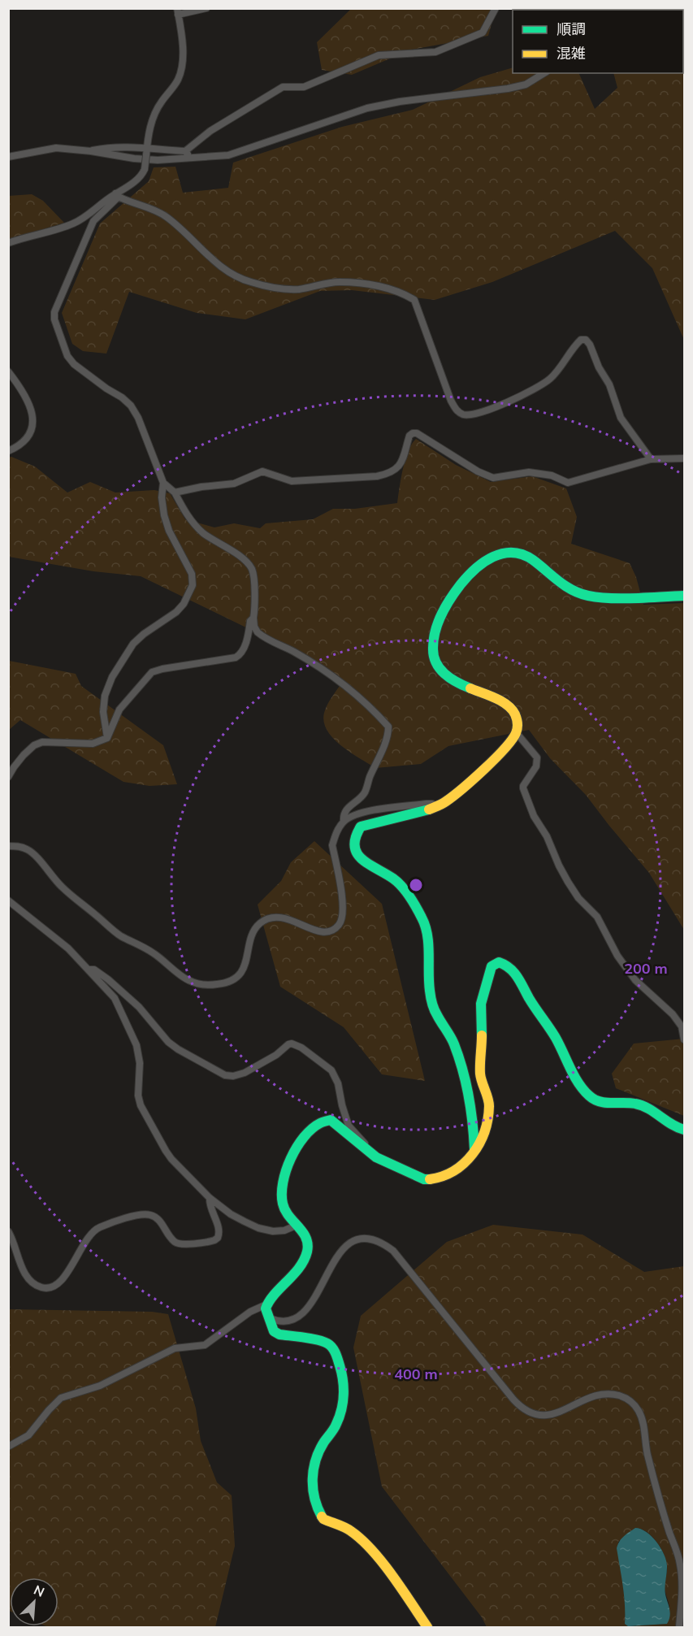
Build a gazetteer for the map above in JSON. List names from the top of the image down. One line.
{"legend":["順調","混雑"],"north":"top right","rings":["200 m","400 m"]}
